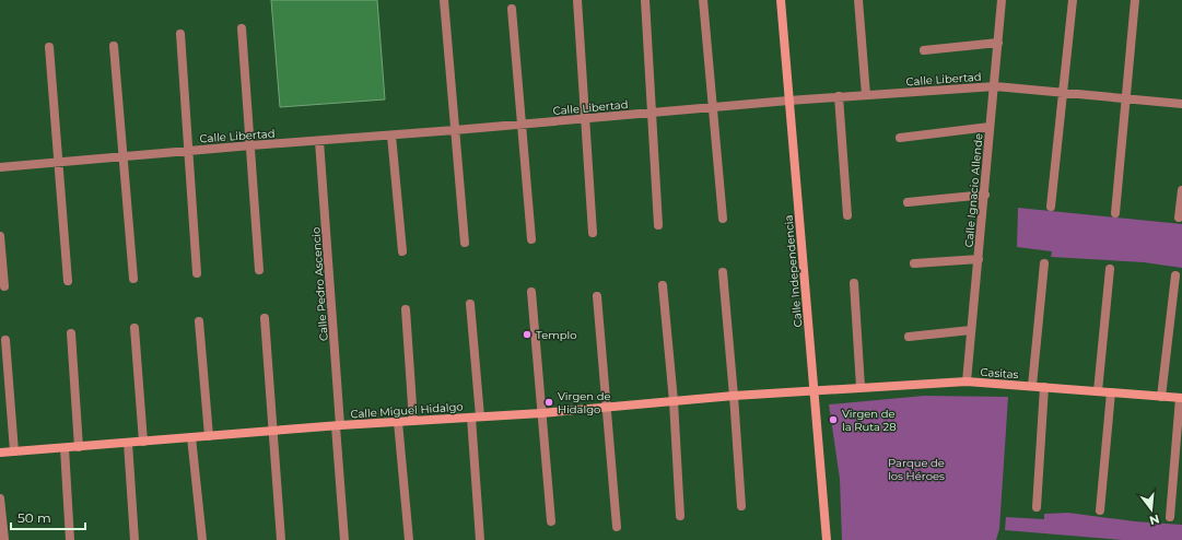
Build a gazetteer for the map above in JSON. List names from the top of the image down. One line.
{"streets":{"street":["Calle Libertad","Calle Ignacio Allende","Calle Independencia","Calle Pedro Ascencio","Casitas","Calle Miguel Hidalgo"]},"crossings":[["Calle Libertad","Calle Ignacio Allende"],["Calle Libertad","Calle Independencia"],["Calle Libertad","Calle Pedro Ascencio"],["Calle Ignacio Allende","Casitas"],["Calle Independencia","Casitas"],["Calle Independencia","Calle Miguel Hidalgo"],["Calle Pedro Ascencio","Calle Miguel Hidalgo"],["Casitas","Calle Miguel Hidalgo"]],"parks":["Parque de los Héroes"],"places":["Templo","Virgen de Hidalgo","Virgen de la Ruta 28"],"scale_bar":"50 m","north":"bottom"}
